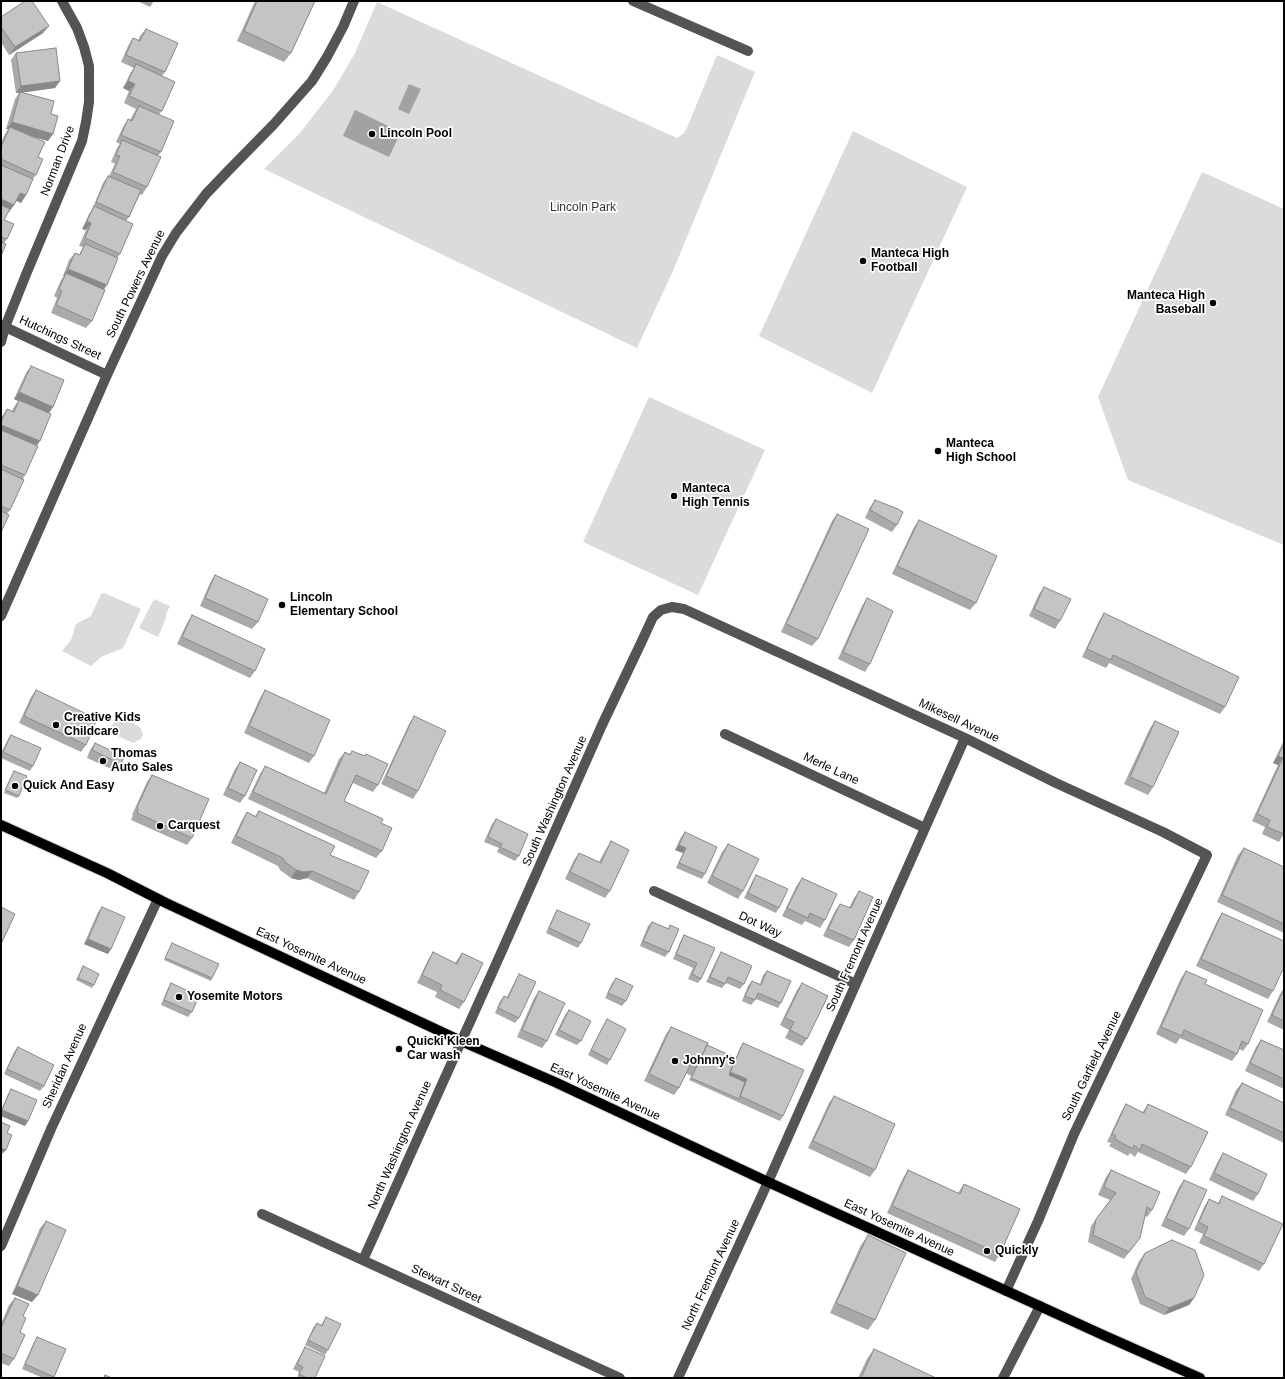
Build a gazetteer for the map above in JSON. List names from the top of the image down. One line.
{"streets":{"main road":["East Yosemite Avenue"],"street":["Norman Drive","South Powers Avenue","Hutchings Street","Mikesell Avenue","Merle Lane","South Washington Avenue","Dot Way","South Fremont Avenue","Sheridan Avenue","South Garfield Avenue","North Washington Avenue","North Fremont Avenue","Stewart Street"]},"crossings":[["Norman Drive","Hutchings Street"],["South Powers Avenue","Hutchings Street"],["Mikesell Avenue","South Washington Avenue"],["Mikesell Avenue","South Fremont Avenue"],["Mikesell Avenue","South Garfield Avenue"],["Merle Lane","South Fremont Avenue"],["South Washington Avenue","East Yosemite Avenue"],["South Washington Avenue","North Washington Avenue"],["Dot Way","South Fremont Avenue"],["South Fremont Avenue","East Yosemite Avenue"],["South Fremont Avenue","North Fremont Avenue"],["East Yosemite Avenue","Sheridan Avenue"],["East Yosemite Avenue","South Garfield Avenue"],["East Yosemite Avenue","North Washington Avenue"],["East Yosemite Avenue","North Fremont Avenue"],["North Washington Avenue","Stewart Street"]],"parks":["Lincoln Park"],"places":["Lincoln Pool","Manteca High Football","Manteca High Baseball","Manteca High School","Manteca High Tennis","Lincoln Elementary School","Creative Kids Childcare","Thomas Auto Sales","Quick And Easy","Carquest","Yosemite Motors","Quicki Kleen Car wash","Johnny's","Quickly"]}
